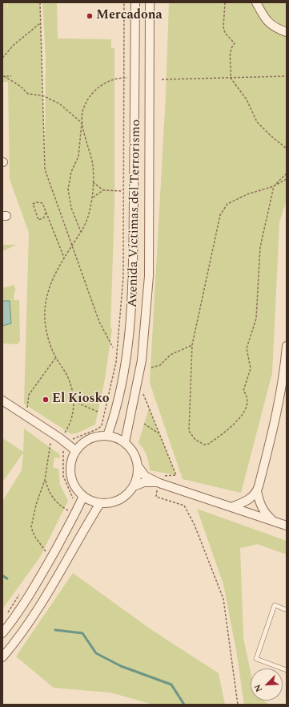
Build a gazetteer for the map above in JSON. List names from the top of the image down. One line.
{"streets":{"street":["Avenida Víctimas del Terrorismo"]},"places":["Mercadona","El Kiosko"],"north":"bottom left"}
